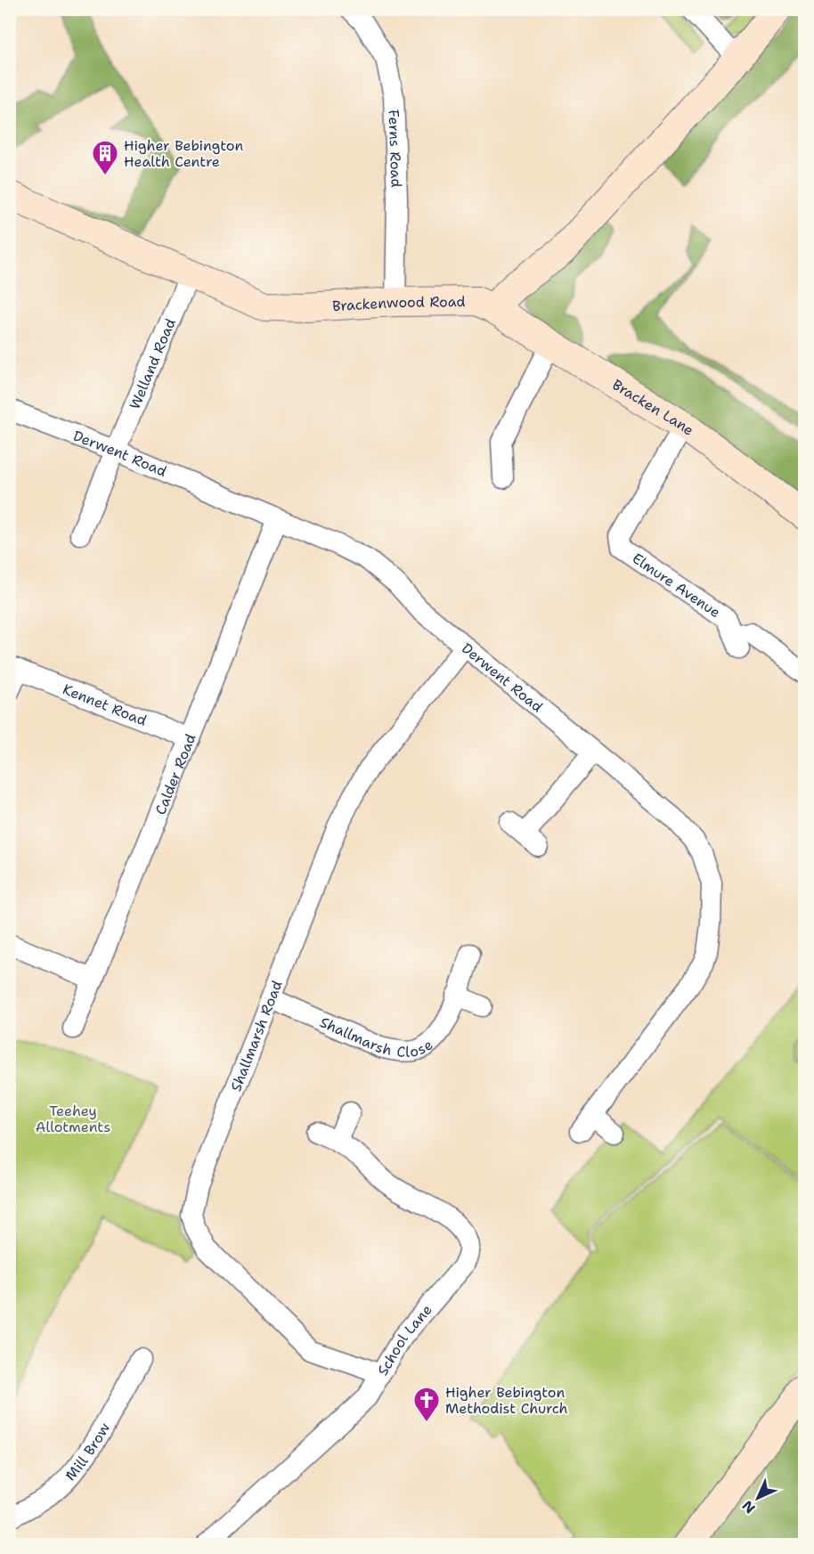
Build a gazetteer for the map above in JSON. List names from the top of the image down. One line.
{"streets":{"street":["Ferns Road","Brackenwood Road","Welland Road","Bracken Lane","Derwent Road","Elmure Avenue","Kennet Road","Calder Road","Shallmarsh Close","Shallmarsh Road","School Lane","Mill Brow"]},"crossings":[["Ferns Road","Brackenwood Road"],["Brackenwood Road","Welland Road"],["Brackenwood Road","Bracken Lane"],["Welland Road","Derwent Road"],["Bracken Lane","Elmure Avenue"],["Derwent Road","Calder Road"],["Derwent Road","Shallmarsh Road"],["Kennet Road","Calder Road"],["Shallmarsh Close","Shallmarsh Road"],["Shallmarsh Road","School Lane"]],"parks":["Teehey Allotments"],"places":{"building":["Higher Bebington Health Centre"],"church":["Higher Bebington Methodist Church"]},"north":"bottom left"}
